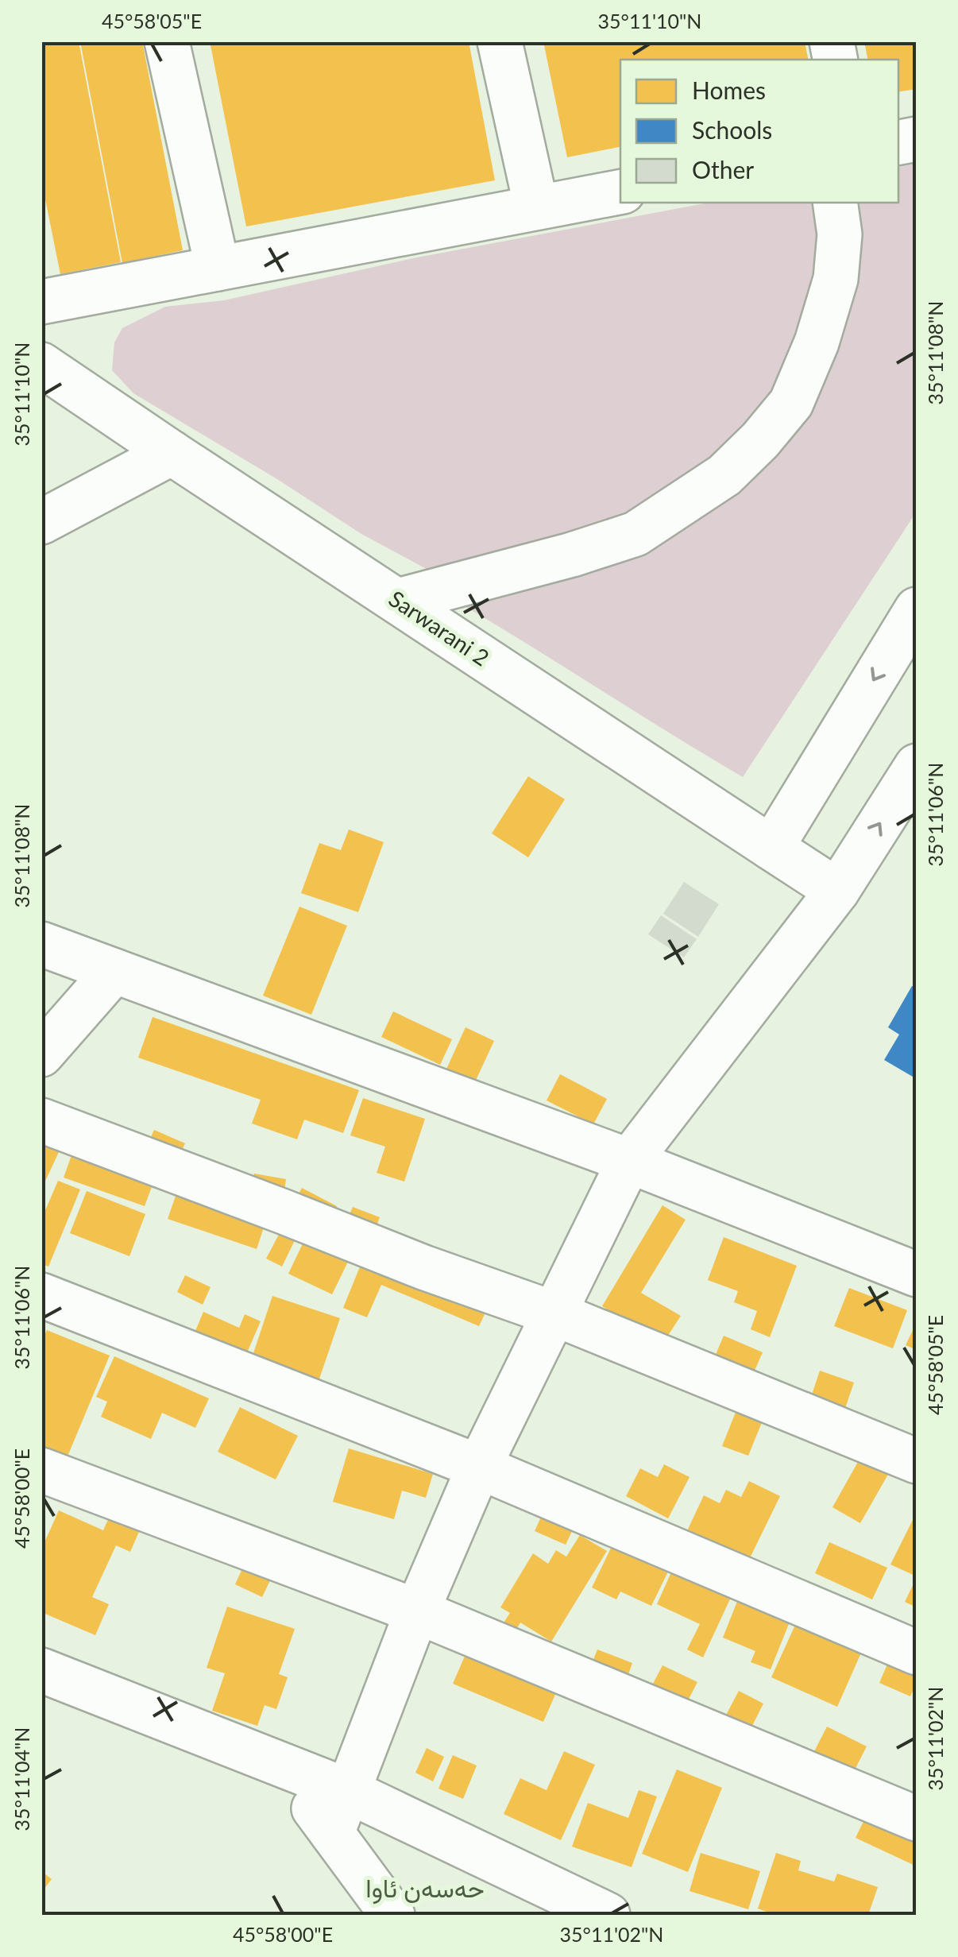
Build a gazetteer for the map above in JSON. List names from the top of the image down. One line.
{"streets":{"street":["Sarwarani 2"]},"districts":["حەسەن ئاوا"],"legend":["Homes","Schools","Other"],"coordinates":["45°58'05\"E","35°11'10\"N","35°11'08\"N","35°11'06\"N","45°58'00\"E","35°11'02\"N","35°11'04\"N"]}
